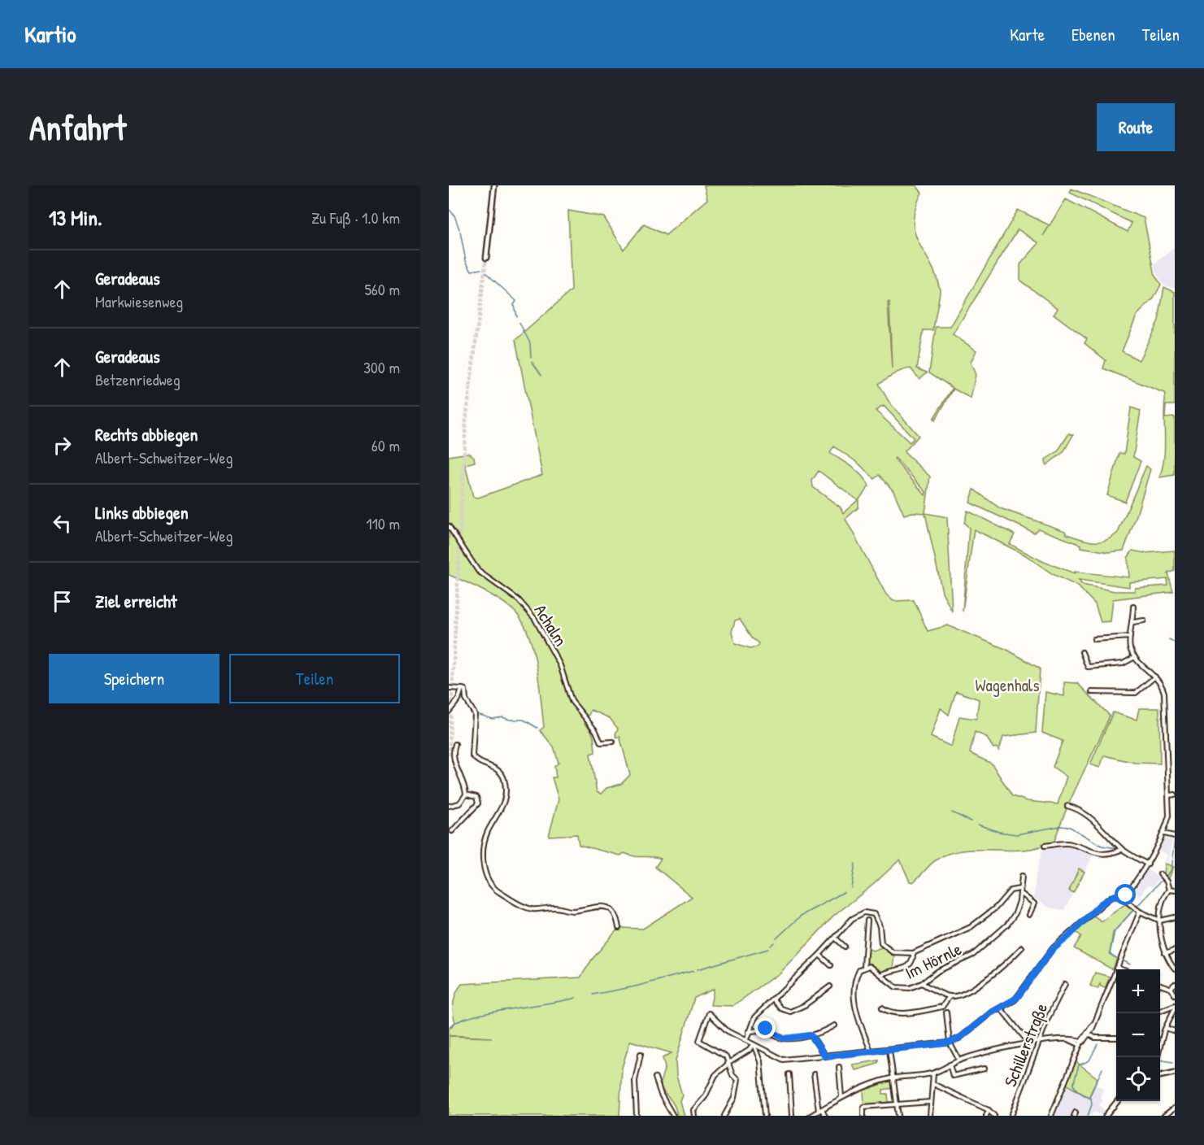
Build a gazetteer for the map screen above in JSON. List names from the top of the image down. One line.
{"streets":{"street":["Achalm","Im Hörnle","Schillerstraße"]},"parks":["Wagenhals"],"page":{"header":"Kartio","nav":["Karte","Ebenen","Teilen"],"buttons":["Route",["Speichern","Teilen"]],"title":"Anfahrt","heading":["13 Min.","Zu Fuß · 1.0 km"],"list":[["Geradeaus","Markwiesenweg","560 m"],["Geradeaus","Betzenriedweg","300 m"],["Rechts abbiegen","Albert-Schweitzer-Weg","60 m"],["Links abbiegen","Albert-Schweitzer-Weg","110 m"],"Ziel erreicht"],"map_buttons":["+","−"]}}
